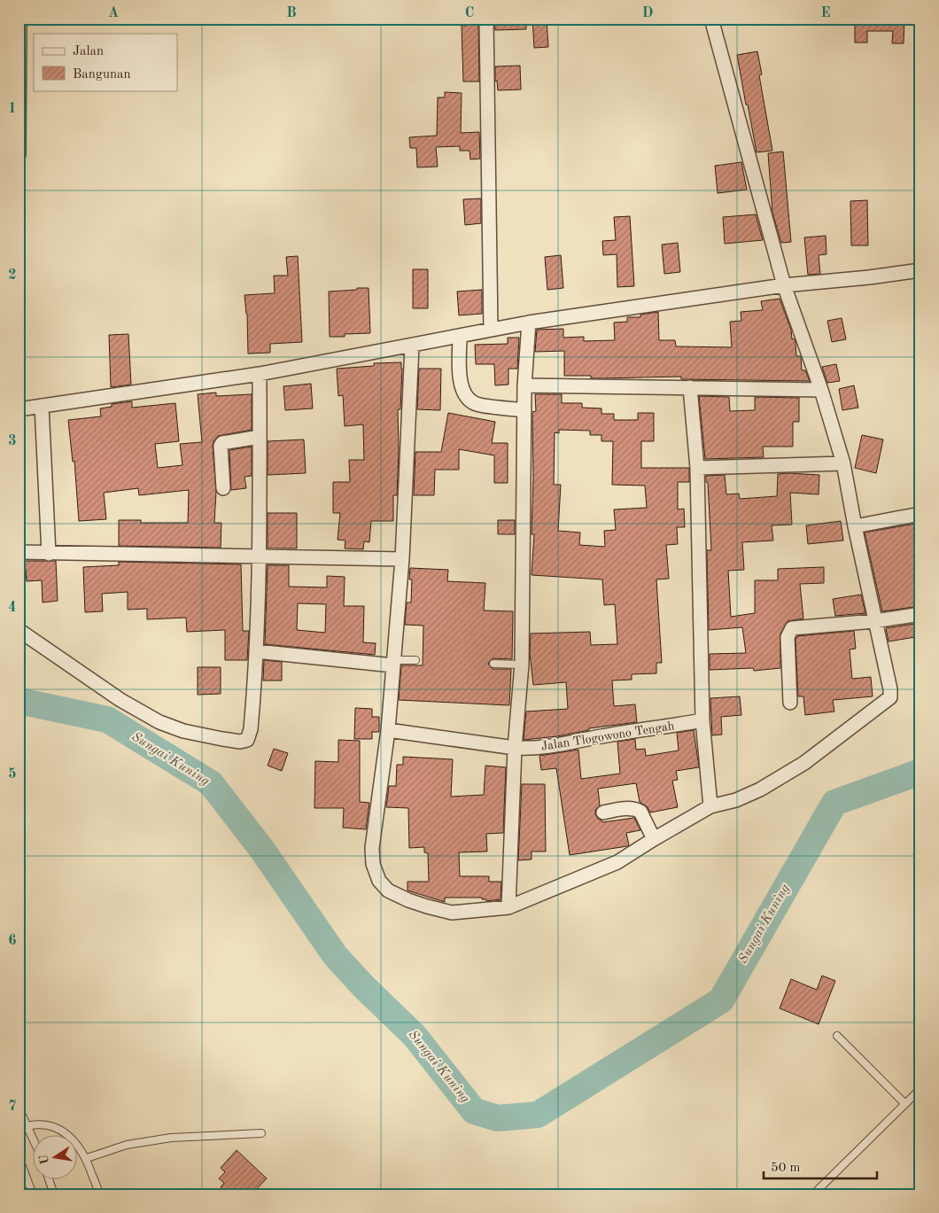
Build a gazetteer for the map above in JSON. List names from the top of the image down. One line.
{"streets":{"street":["Jalan Tlogowono Tengah"]},"water":["Sungai Kuning"],"legend":["Jalan","Bangunan"],"scale_bar":"50 m","north":"left","grid":{"columns":["A","B","C","D","E"],"rows":["1","2","3","4","5","6","7"]}}
